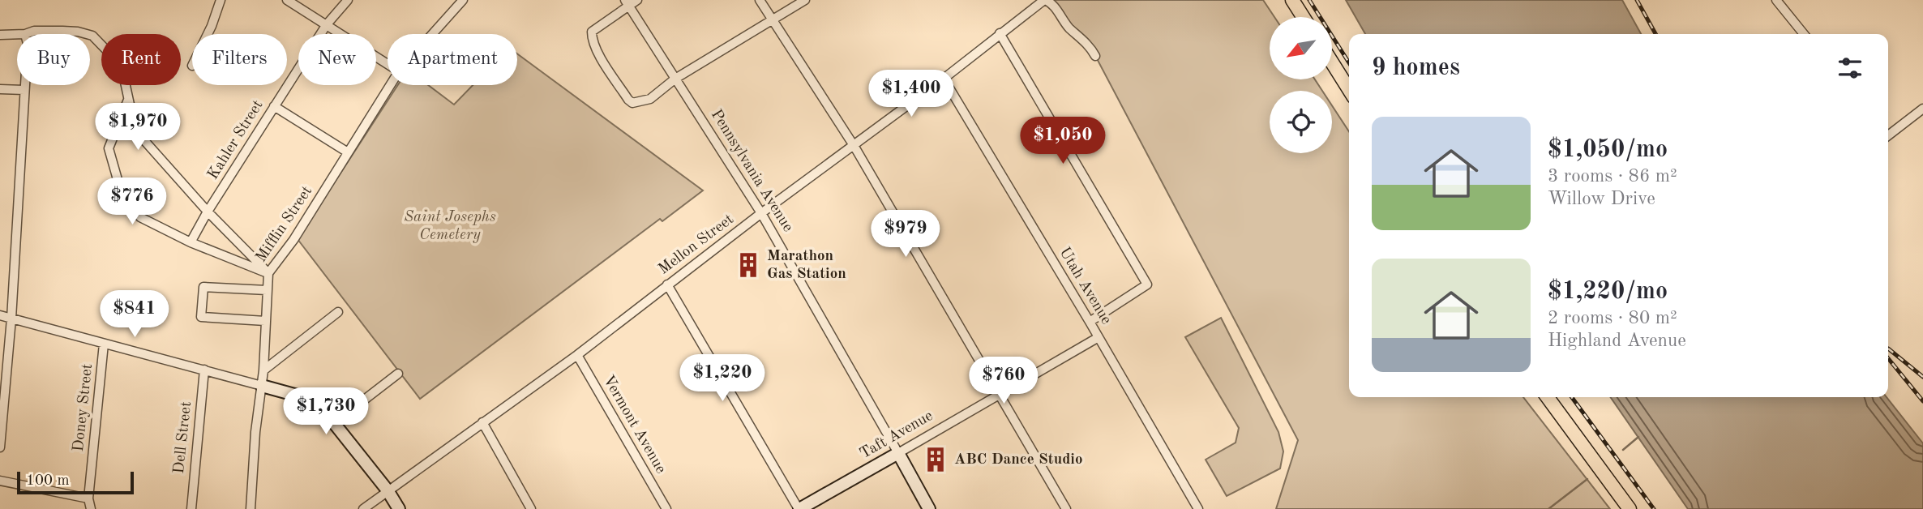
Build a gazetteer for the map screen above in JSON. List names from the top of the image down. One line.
{"streets":{"street":["Kahler Street","Pennsylvania Avenue","Mifflin Street","Mellon Street","Utah Avenue","Doney Street","Vermont Avenue","Taft Avenue","Dell Street"]},"crossings":[["Pennsylvania Avenue","Mellon Street"],["Pennsylvania Avenue","Taft Avenue"],["Mellon Street","Utah Avenue"],["Mellon Street","Vermont Avenue"],["Utah Avenue","Taft Avenue"]],"parks":["Saint Josephs Cemetery"],"places":{"building":["Marathon Gas Station","ABC Dance Studio"]},"scale_bar":"100 m","north":"bottom left","page":{"chip":["Buy","Rent","Filters","New","Apartment"],"heading":"9 homes","price":["$1,400","$1,970","$1,050","$776","$979","$841","$1,220","$760","$1,730"],"list":[{"name":"$1,050/mo","note":"3 rooms · 86 m² · Willow Drive"},{"name":"$1,220/mo","note":"2 rooms · 80 m² · Highland Avenue"}],"scale":"100 m"}}
